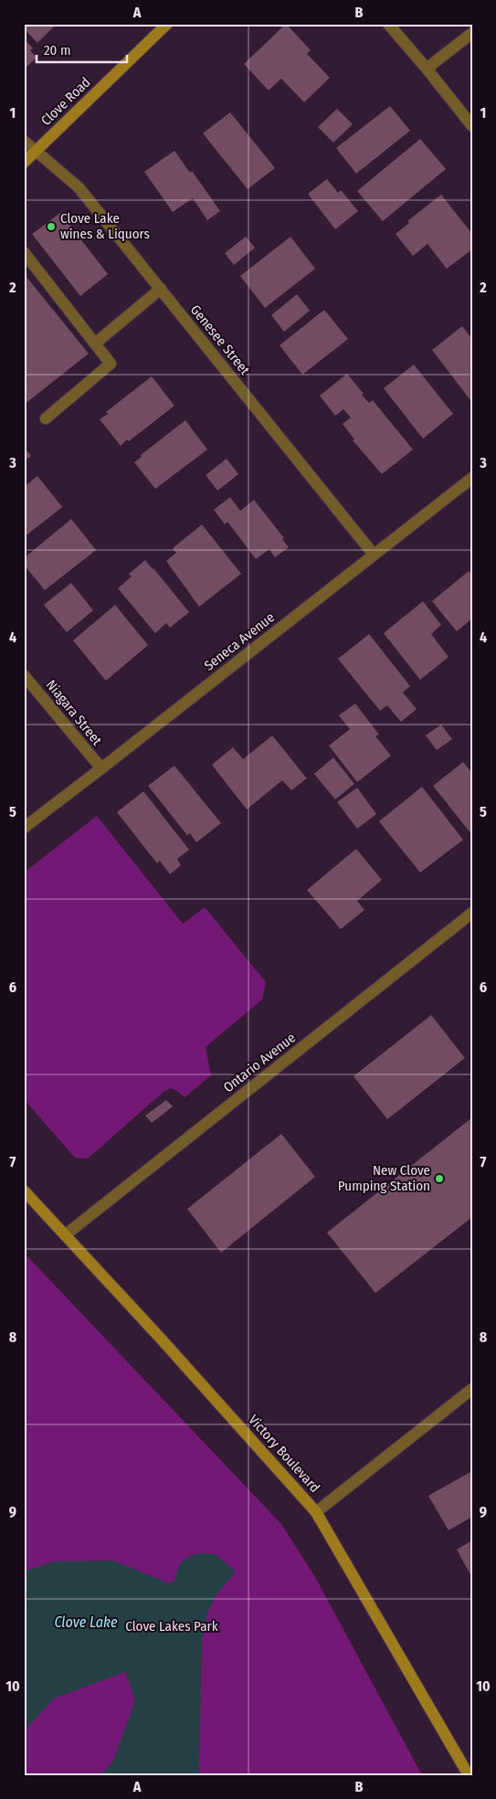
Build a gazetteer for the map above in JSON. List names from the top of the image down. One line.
{"streets":{"main road":["Clove Road","Victory Boulevard"],"street":["Genesee Street","Seneca Avenue","Niagara Street","Ontario Avenue"]},"crossings":[["Clove Road","Genesee Street"],["Genesee Street","Seneca Avenue"],["Seneca Avenue","Niagara Street"],["Ontario Avenue","Victory Boulevard"]],"water":["Clove Lake"],"parks":["Clove Lakes Park"],"places":["Clove Lake wines & Liquors","New Clove Pumping Station"],"scale_bar":"20 m","grid":{"columns":["A","B"],"rows":["1","2","3","4","5","6","7","8","9","10"]}}
